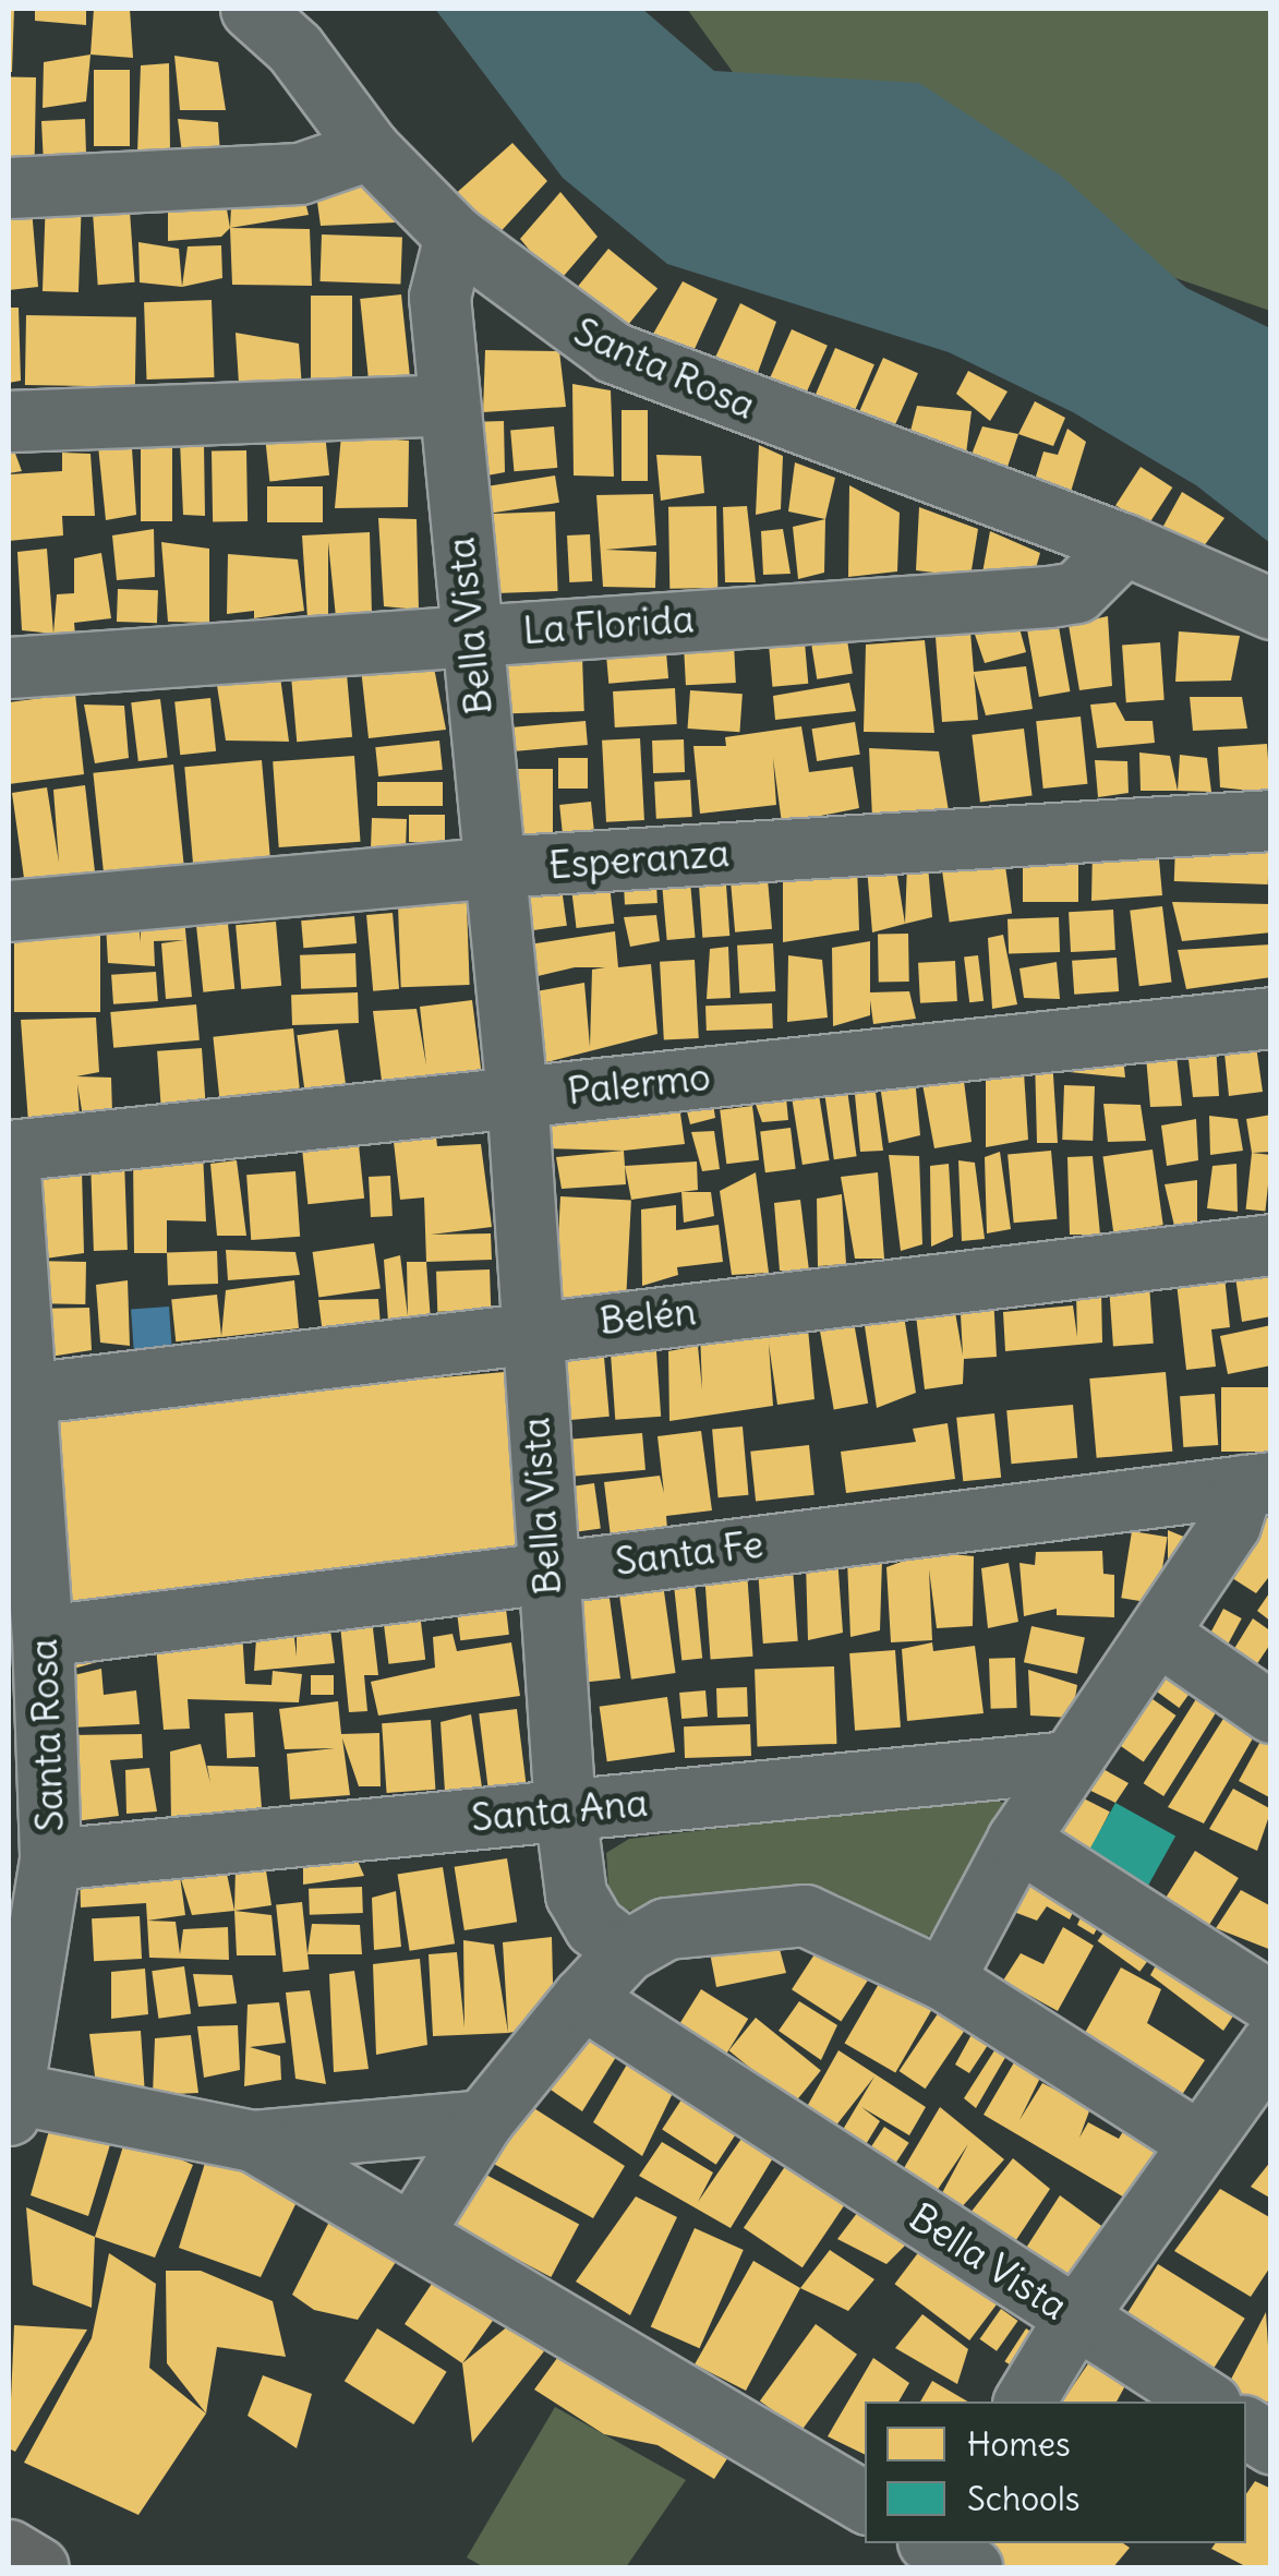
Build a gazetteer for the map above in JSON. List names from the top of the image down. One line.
{"streets":{"street":["Santa Rosa","La Florida","Bella Vista","Esperanza","Palermo","Belén","Santa Fe","Santa Ana"]},"crossings":[["Santa Rosa","La Florida"],["Santa Rosa","Bella Vista"],["Santa Rosa","Palermo"],["Santa Rosa","Belén"],["Santa Rosa","Santa Fe"],["Santa Rosa","Santa Ana"],["La Florida","Bella Vista"],["Bella Vista","Esperanza"],["Bella Vista","Palermo"],["Bella Vista","Belén"],["Bella Vista","Santa Fe"],["Bella Vista","Santa Ana"]],"legend":["Homes","Schools"]}
